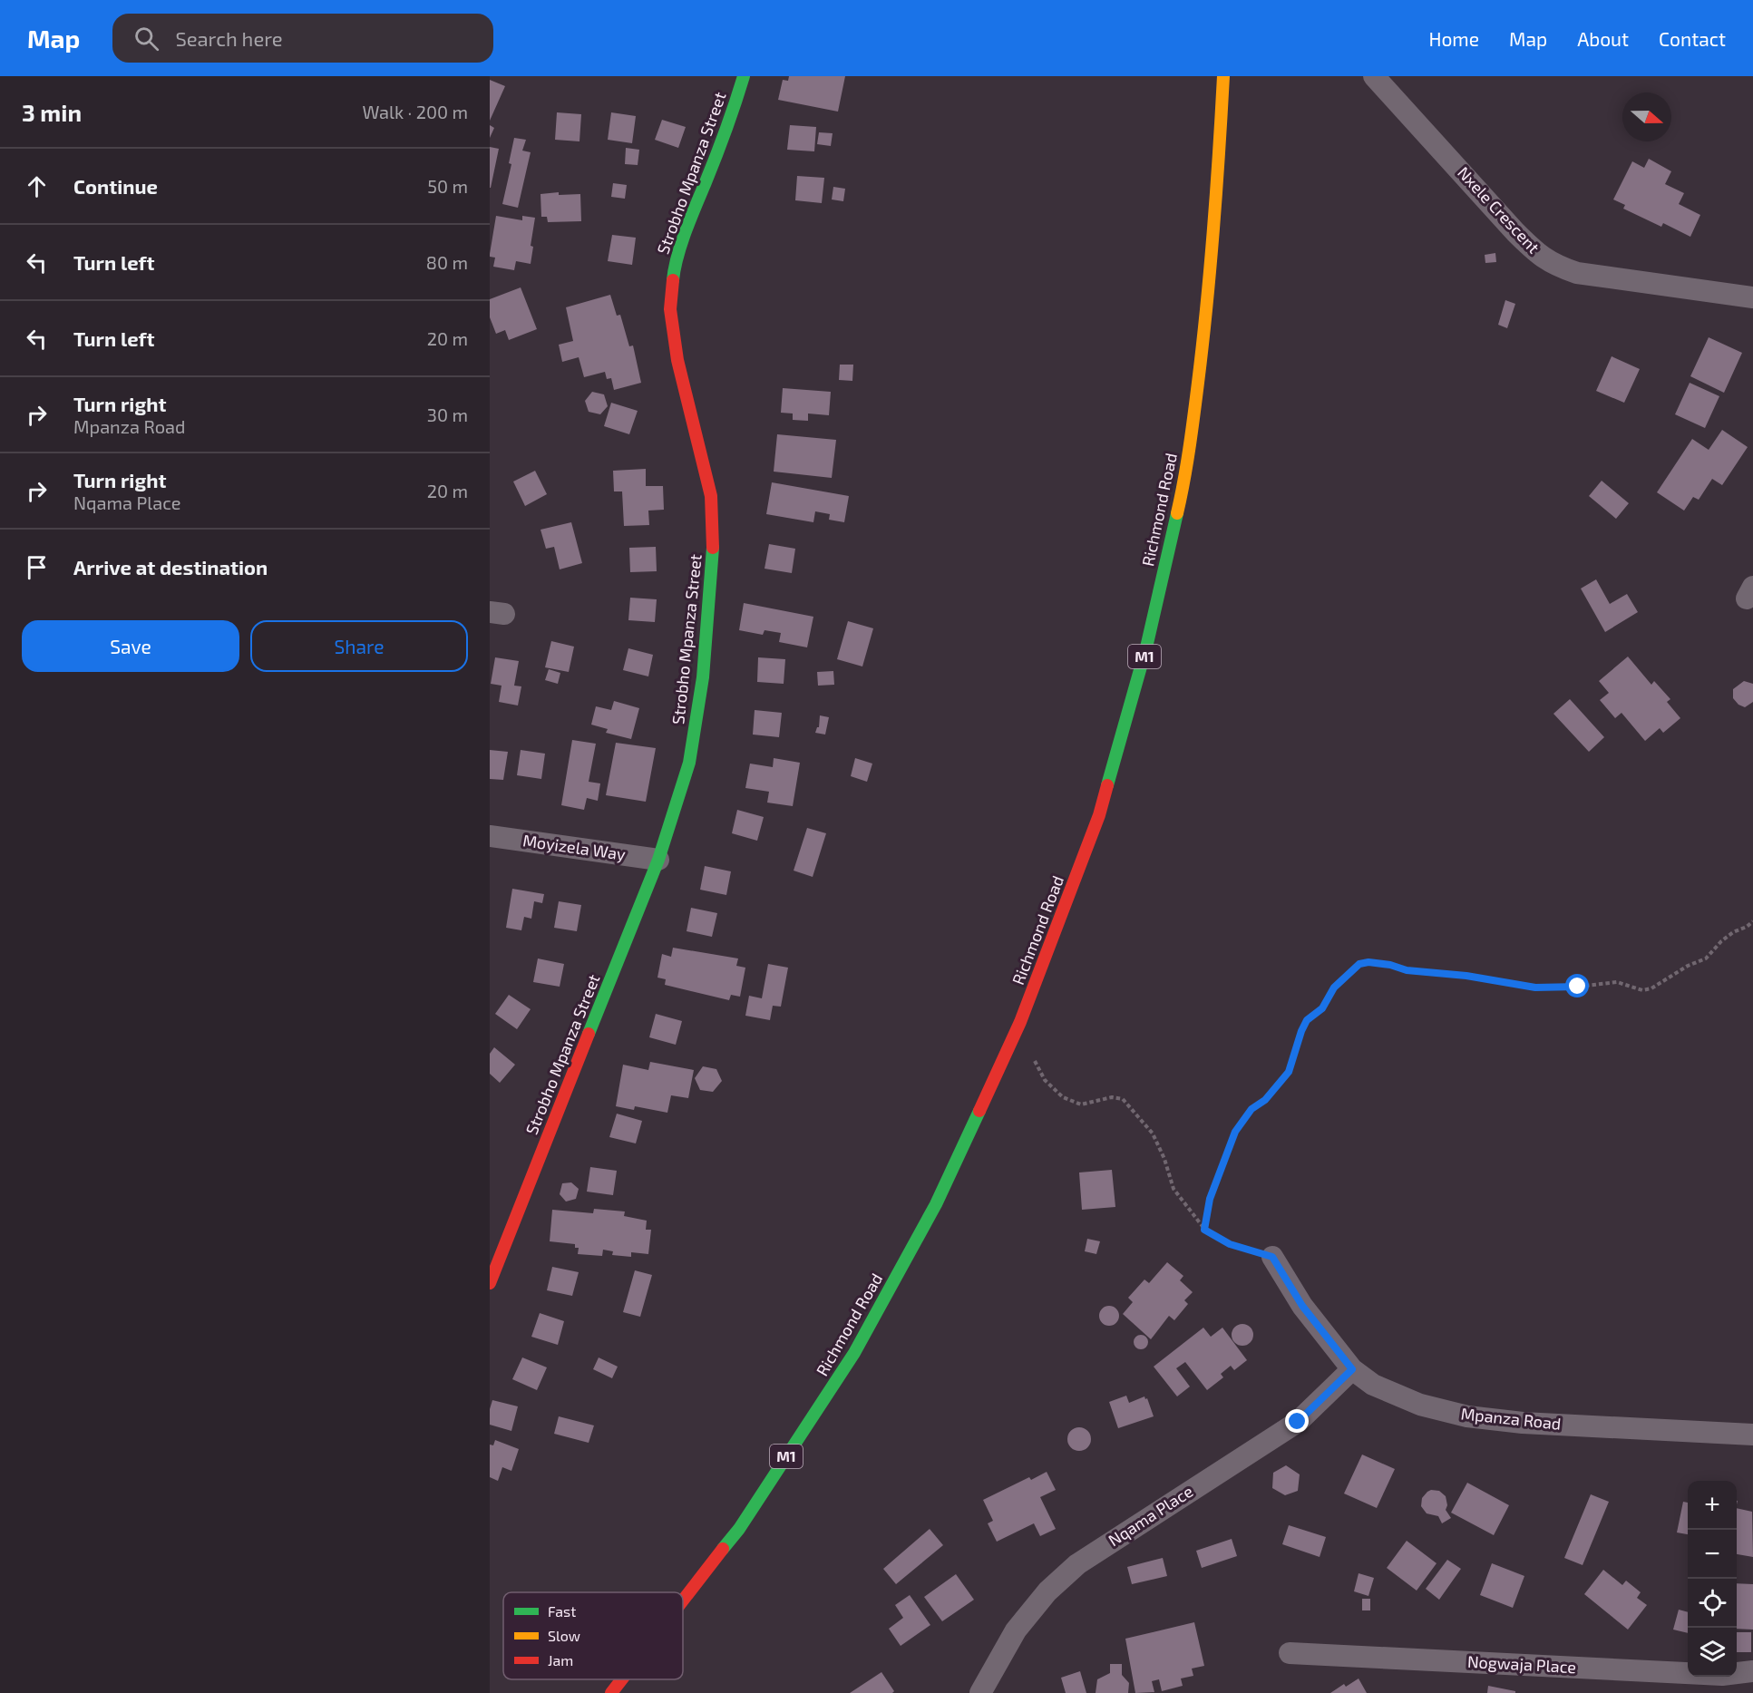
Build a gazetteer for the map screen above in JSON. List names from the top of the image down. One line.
{"streets":{"main road":["Strobho Mpanza Street","Richmond Road","M1"],"street":["Nxele Crescent","Moyizela Way","Mpanza Road","Nqama Place","Nogwaja Place"]},"crossings":[["Strobho Mpanza Street","Moyizela Way"],["Mpanza Road","Nqama Place"]],"legend":["Fast","Slow","Jam"],"north":"right","page":{"header":"Map","search":"Search here","nav":["Home","Map","About","Contact"],"heading":["3 min","Walk · 200 m"],"list":[["Continue","50 m"],["Turn left","80 m"],["Turn left","20 m"],["Turn right","Mpanza Road","30 m"],["Turn right","Nqama Place","20 m"],"Arrive at destination"],"buttons":["Save","Share"],"map_buttons":["+","−"]}}
